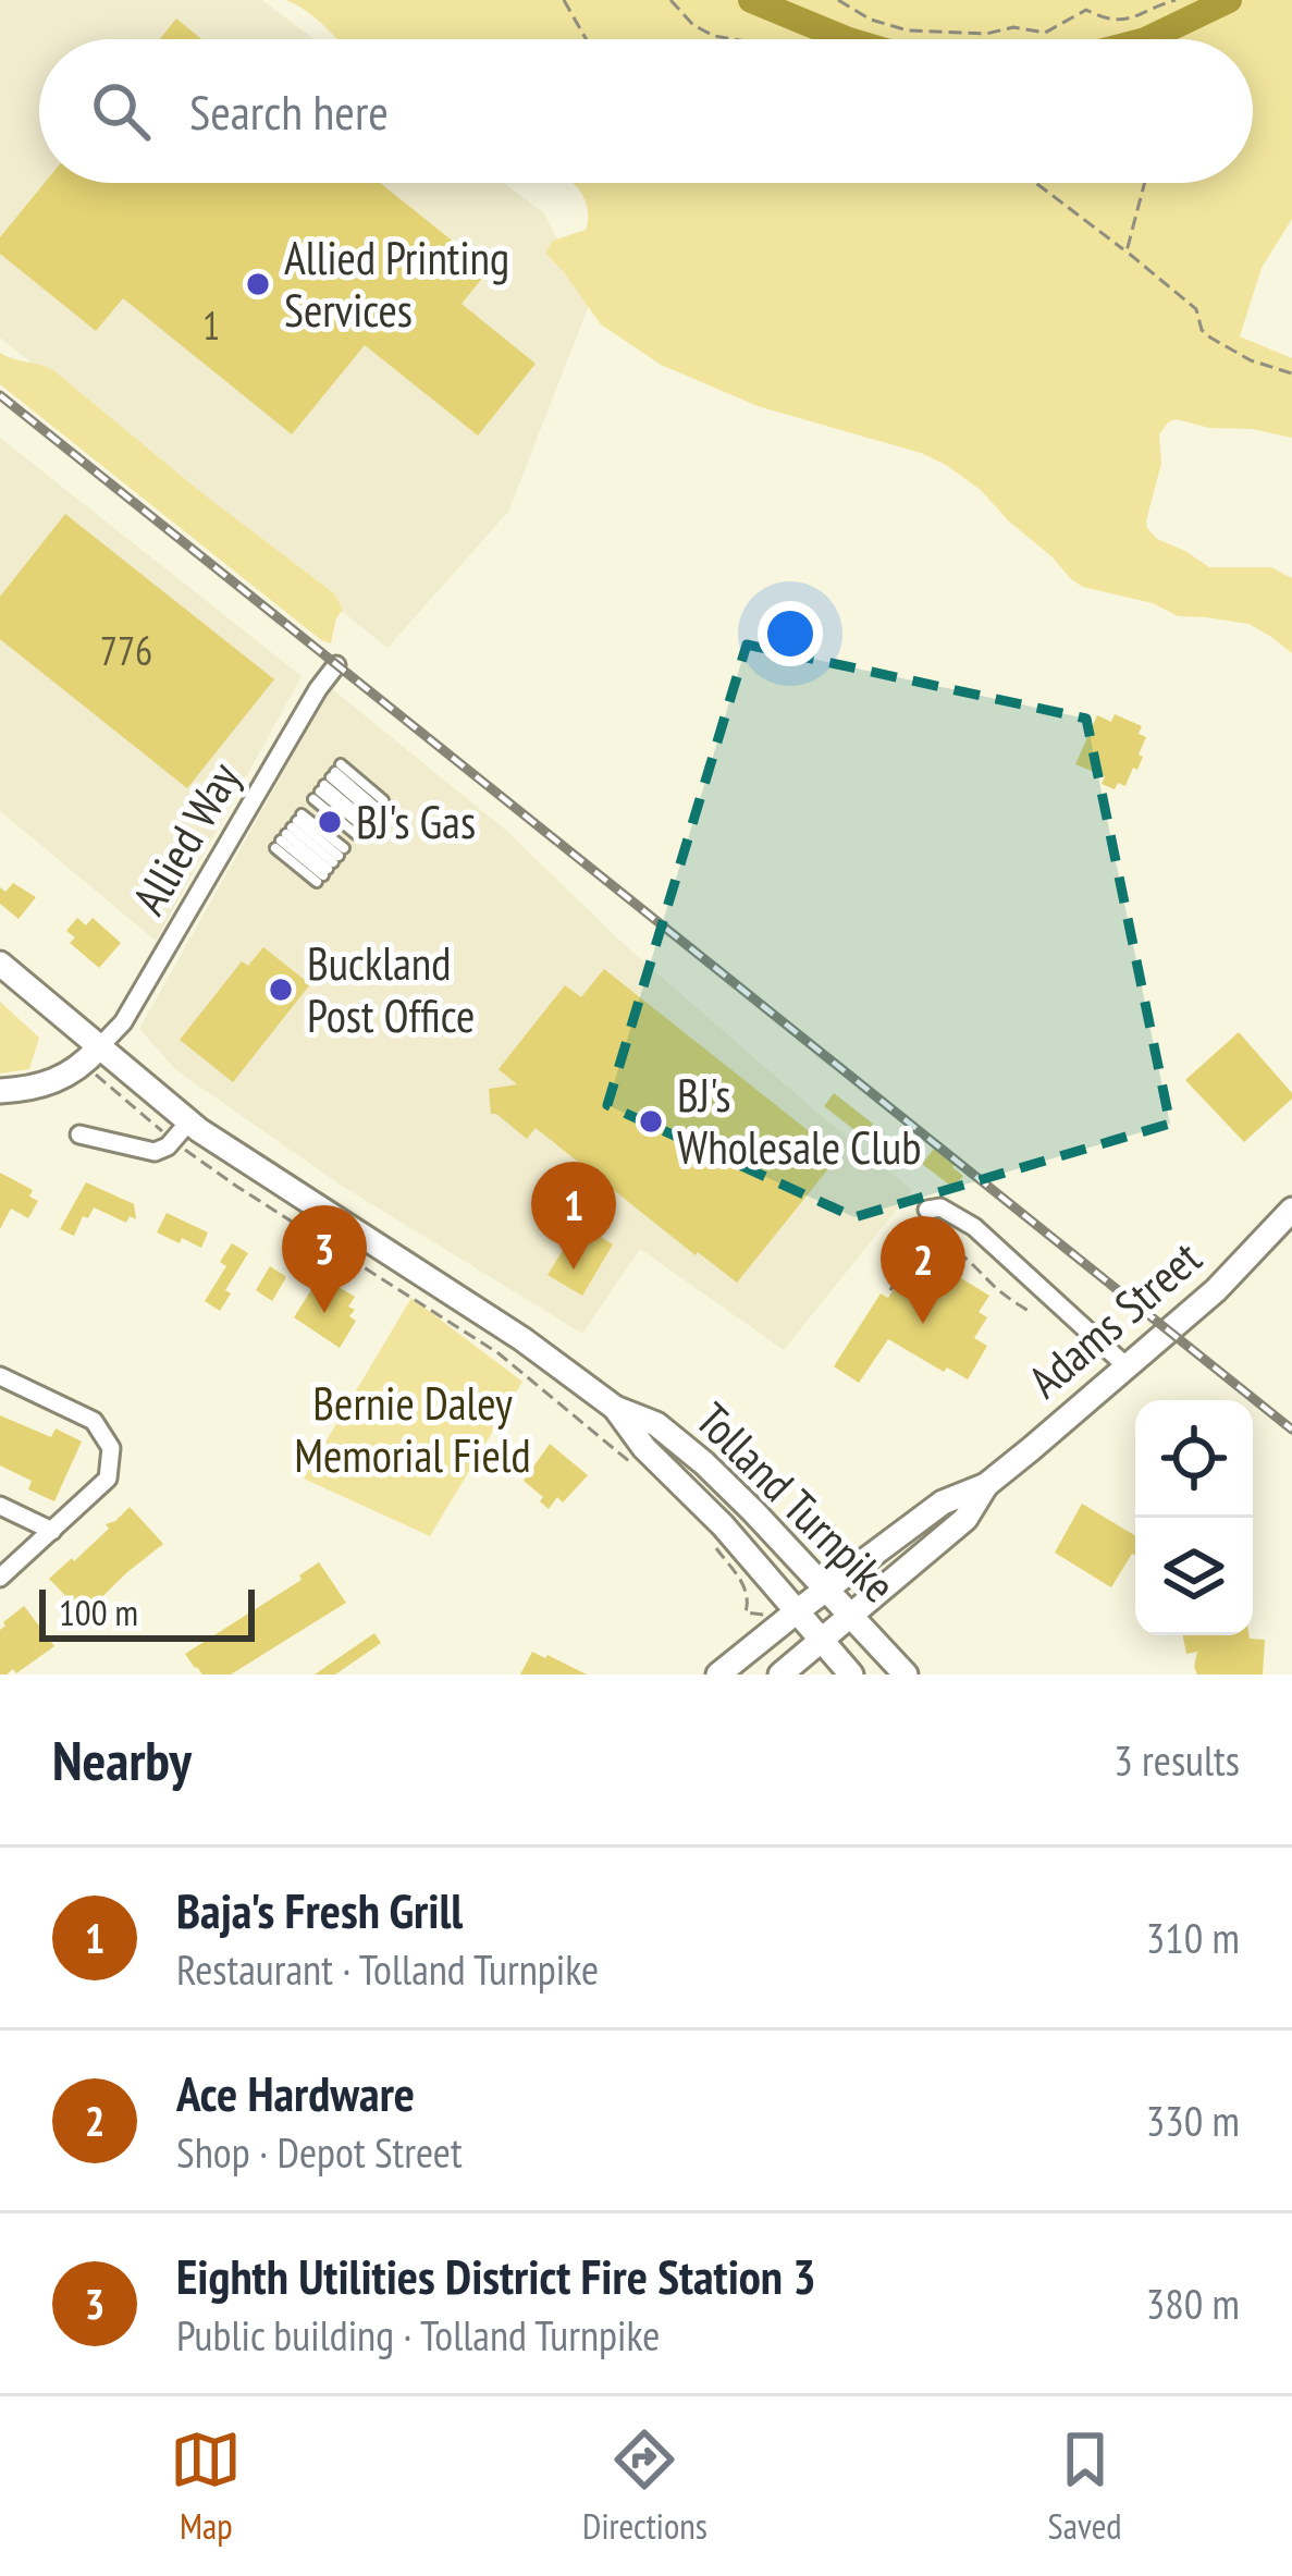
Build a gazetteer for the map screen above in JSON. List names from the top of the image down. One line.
{"streets":{"main road":["Adams Street","Tolland Turnpike"],"street":["Allied Way"]},"crossings":[["Allied Way","Tolland Turnpike"],["Adams Street","Tolland Turnpike"]],"parks":["Bernie Daley Memorial Field"],"places":["Allied Printing Services","BJ's Gas","Buckland Post Office","BJ's Wholesale Club"],"house_numbers":["1","776"],"scale_bar":"100 m","page":{"search":"Search here","pins":["1","3","2"],"scale":"100 m","heading":["Nearby","3 results"],"list":[{"mark":"1","name":"Baja's Fresh Grill","note":"Restaurant · Tolland Turnpike","value":"310 m"},{"mark":"2","name":"Ace Hardware","note":"Shop · Depot Street","value":"330 m"},{"mark":"3","name":"Eighth Utilities District Fire Station 3","note":"Public building · Tolland Turnpike","value":"380 m"}],"nav":["Map","Directions","Saved"]}}
